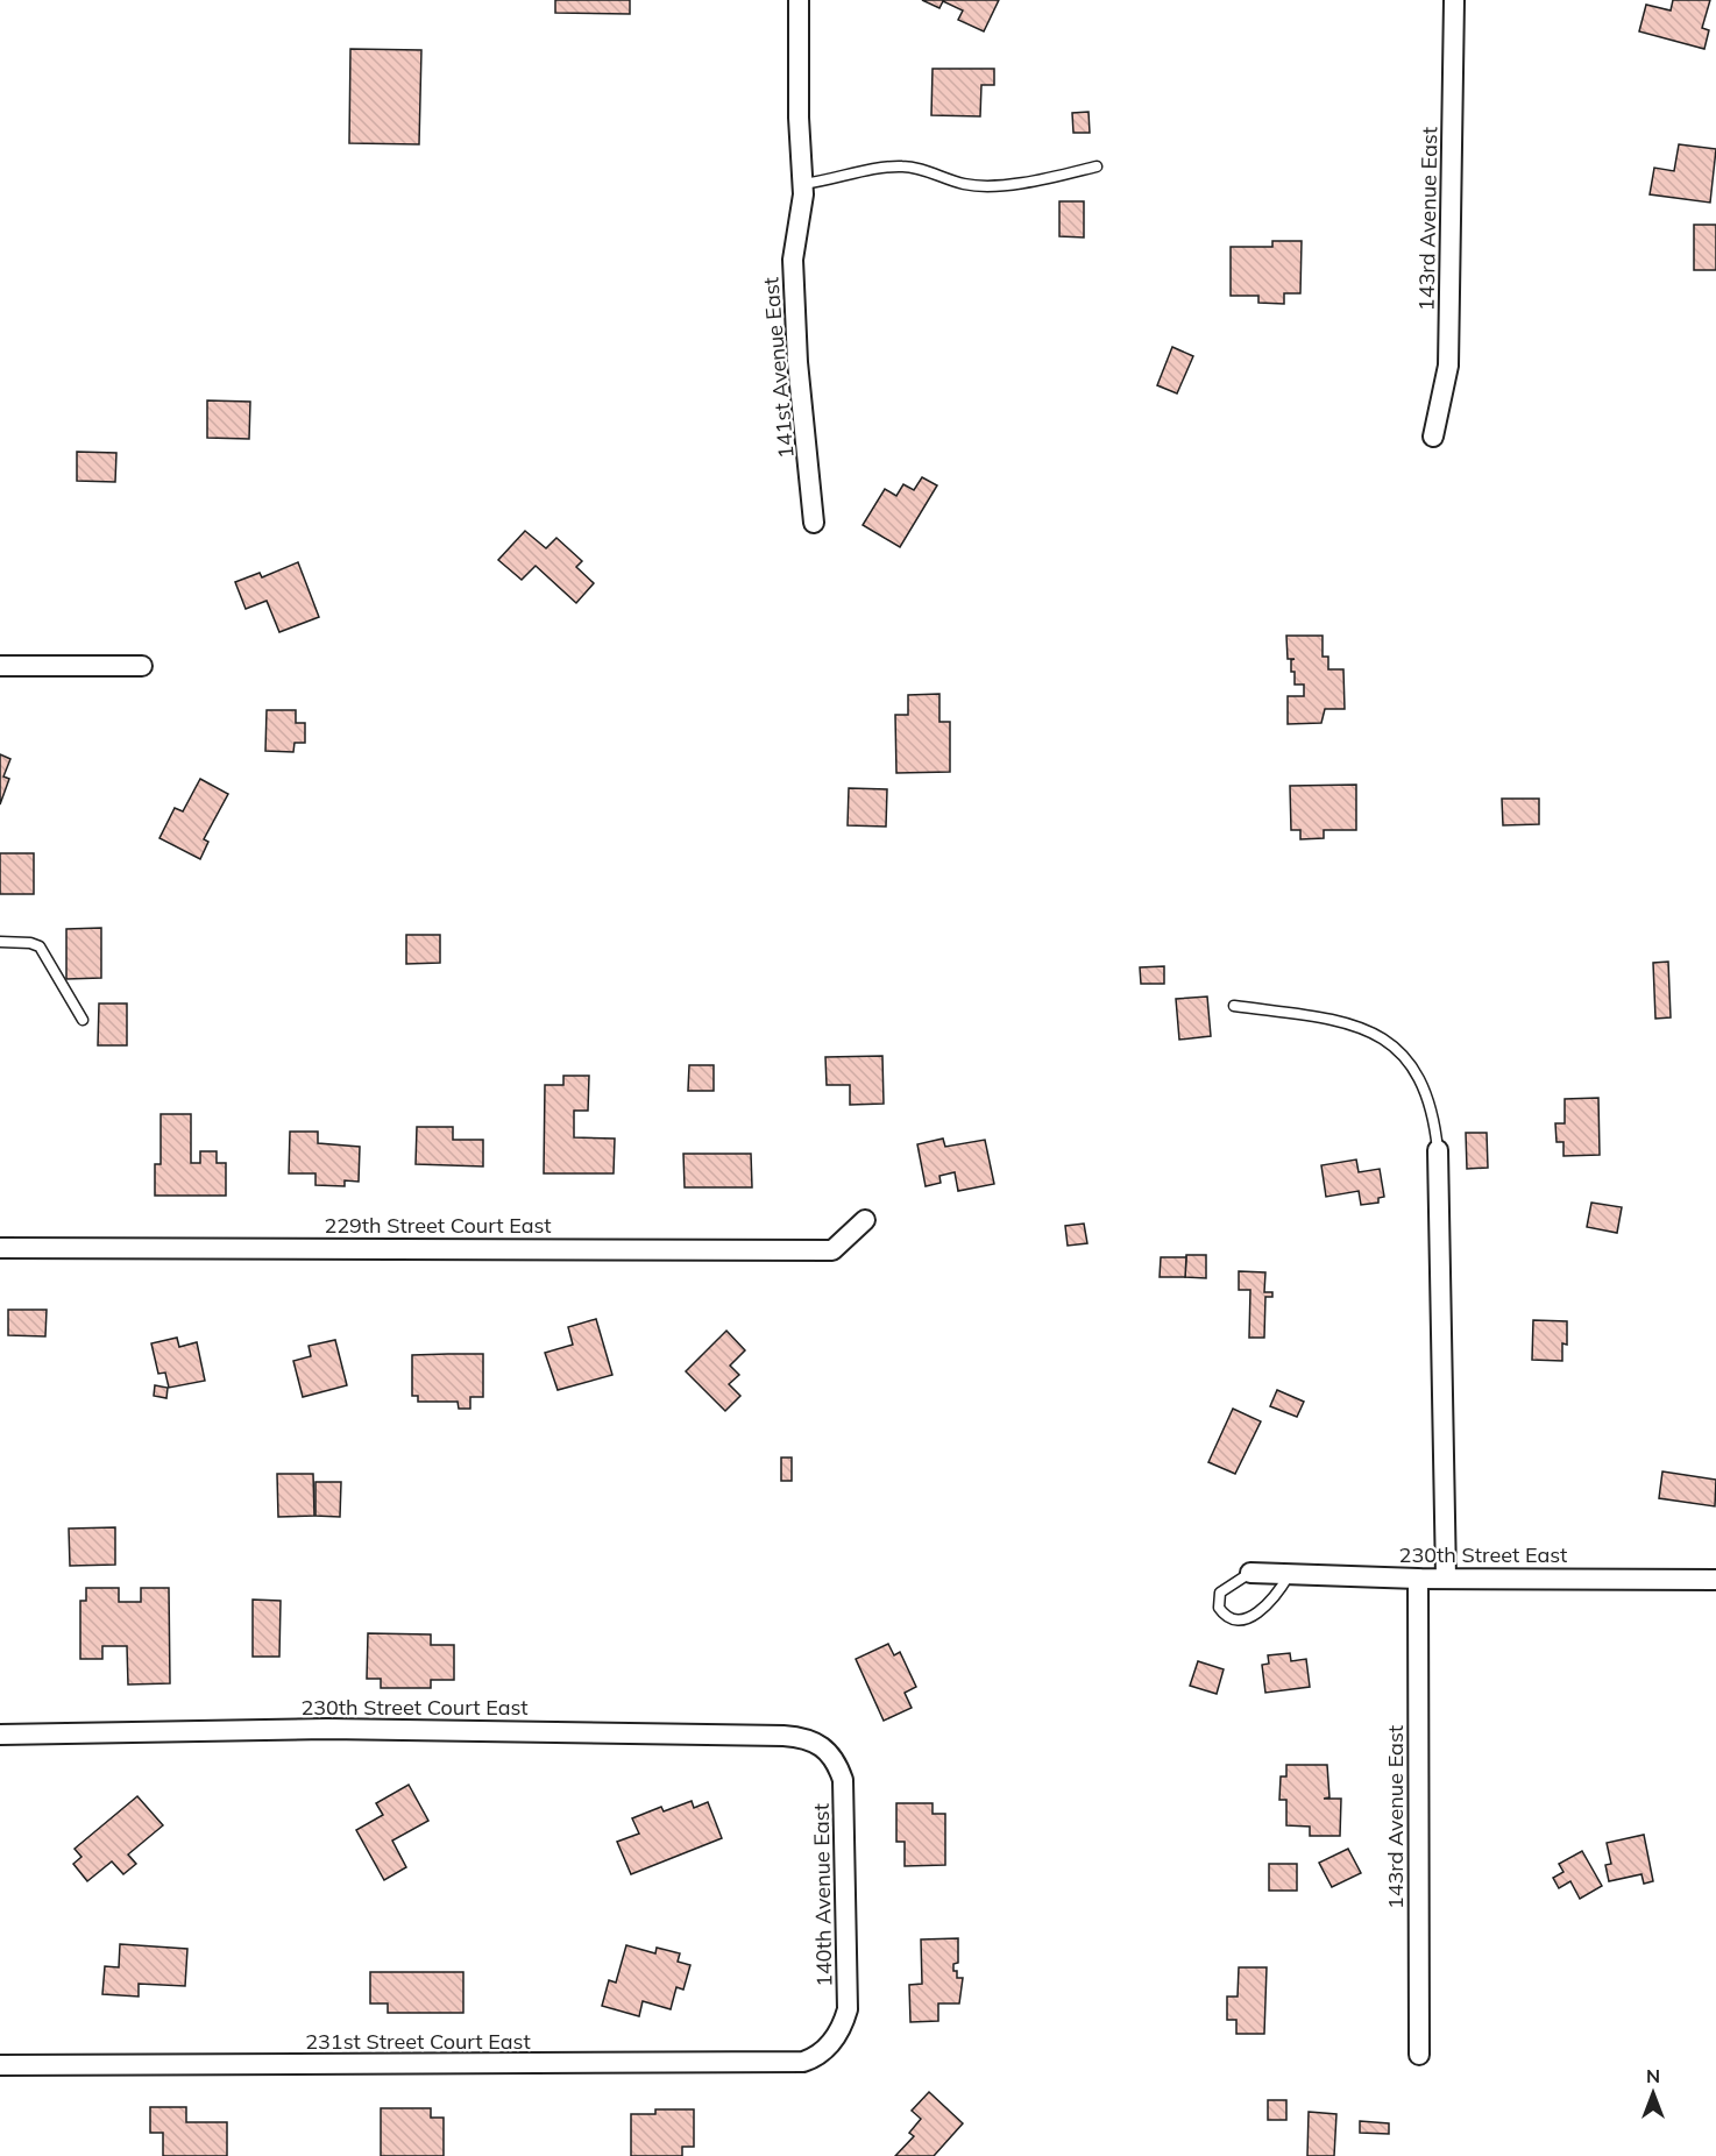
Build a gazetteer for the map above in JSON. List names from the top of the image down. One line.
{"streets":{"street":["143rd Avenue East","141st Avenue East","229th Street Court East","230th Street East","230th Street Court East","140th Avenue East","231st Street Court East"]},"crossings":[["143rd Avenue East","230th Street East"],["230th Street Court East","140th Avenue East"],["140th Avenue East","231st Street Court East"]],"north":"top"}
